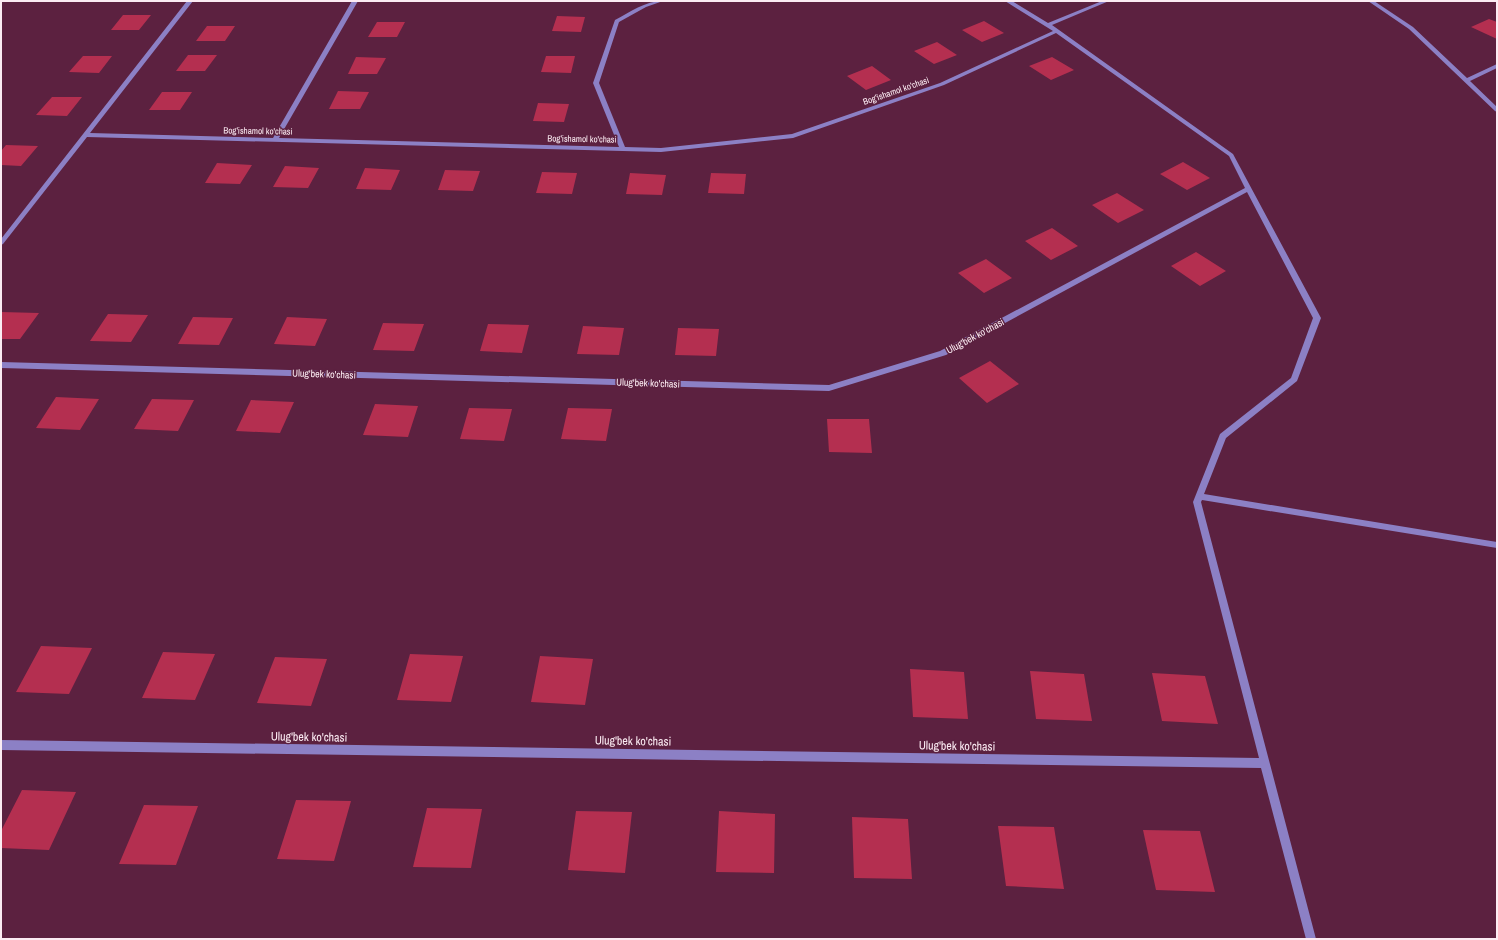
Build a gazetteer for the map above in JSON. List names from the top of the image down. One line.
{"streets":{"street":["Bog'ishamol ko'chasi","Ulug'bek ko'chasi"]}}
